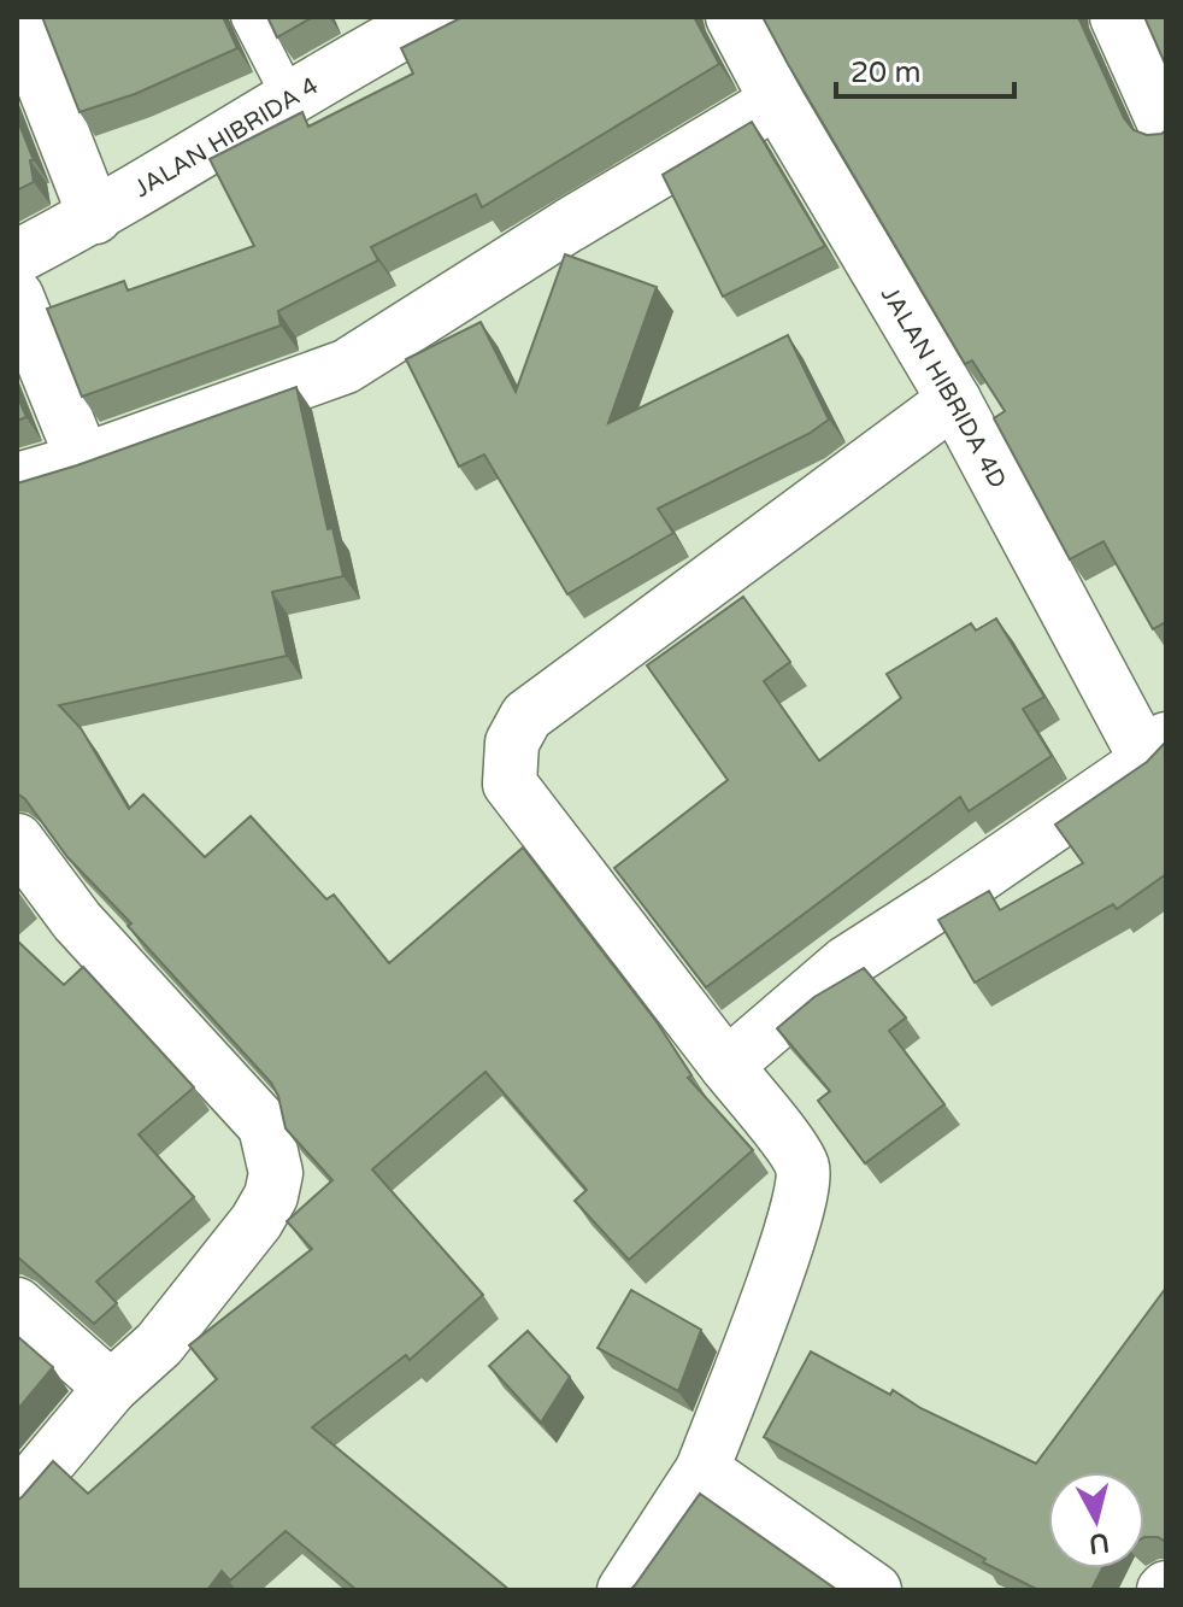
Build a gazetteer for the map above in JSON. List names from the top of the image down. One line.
{"streets":{"street":["JALAN HIBRIDA 4","JALAN HIBRIDA 4D"]},"scale_bar":"20 m","north":"bottom"}
